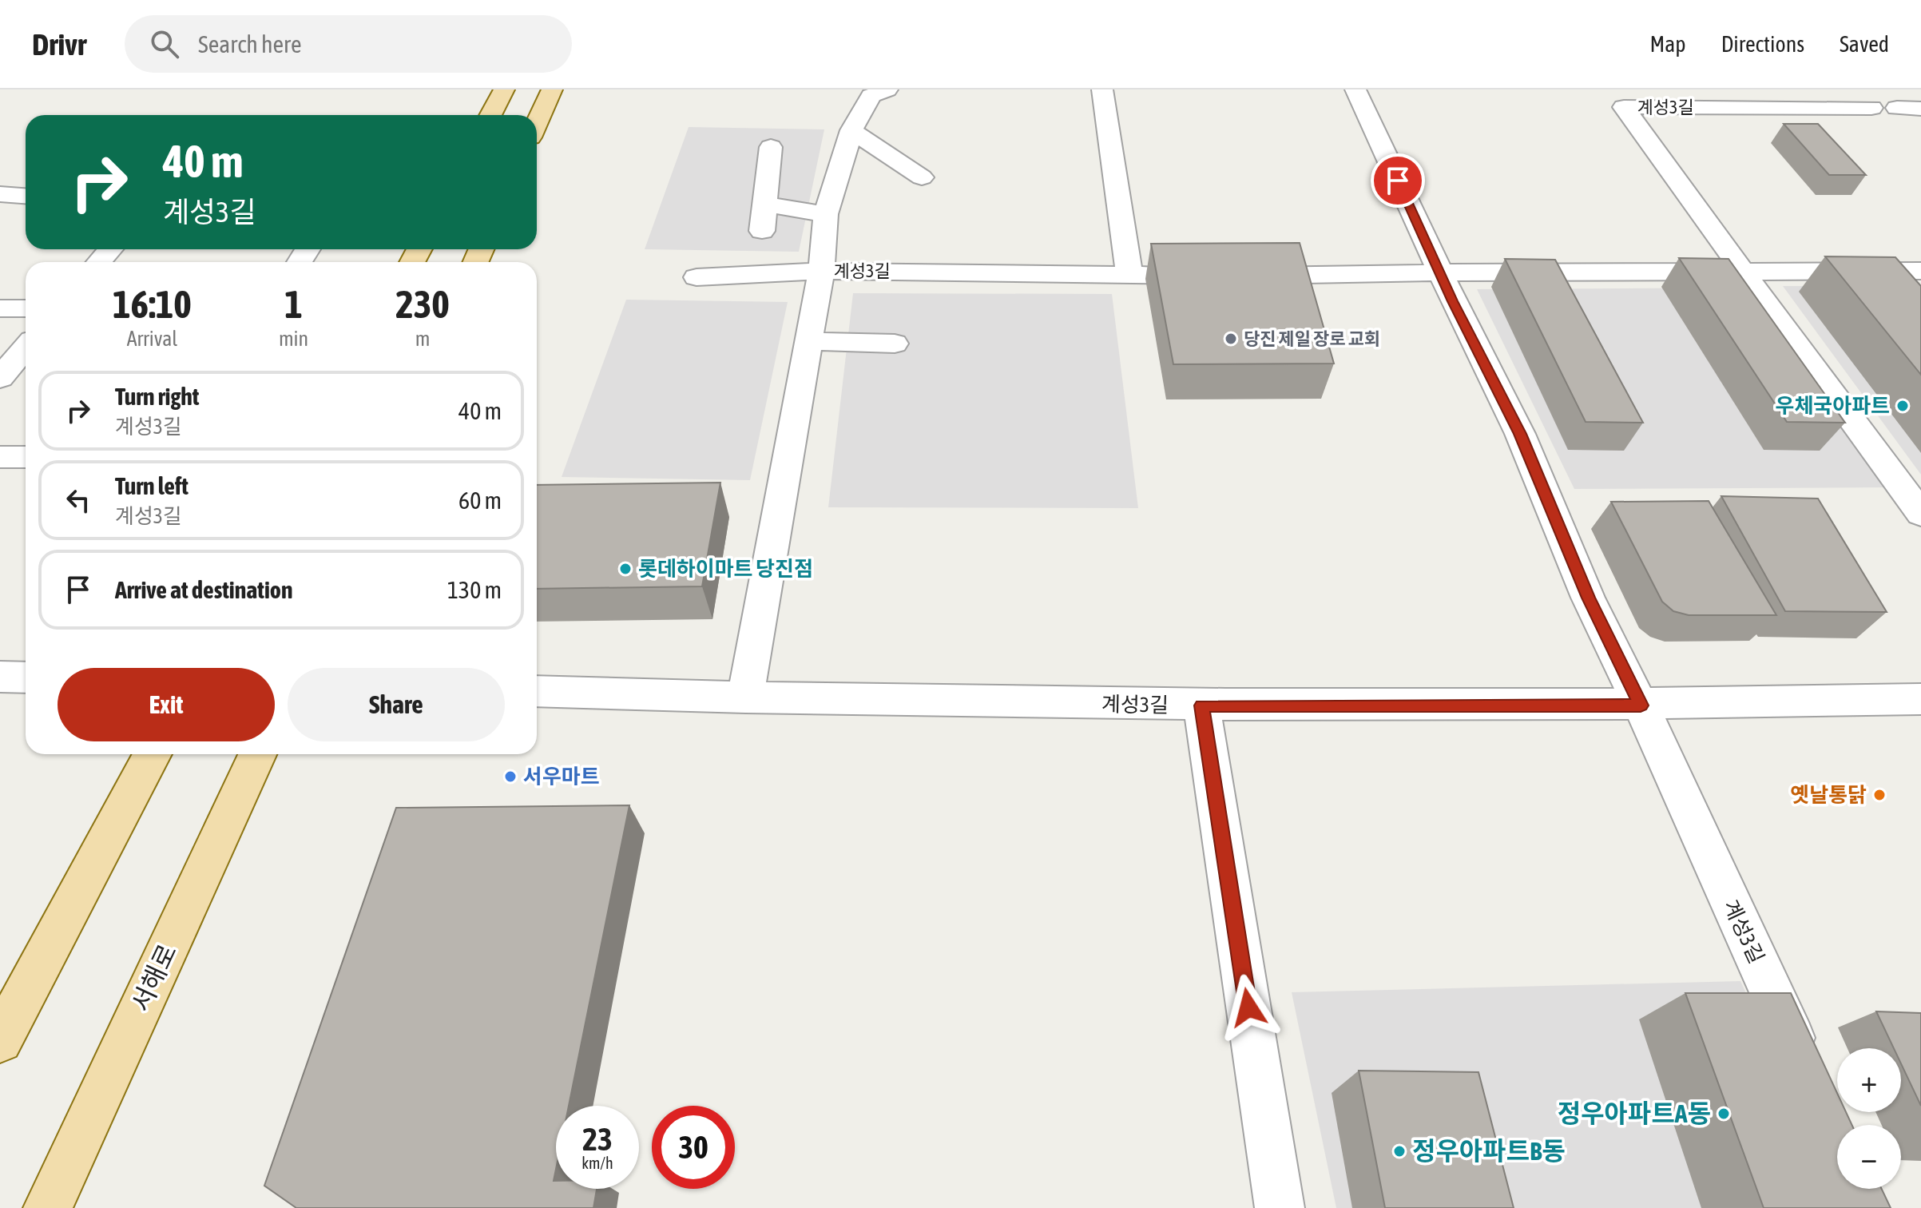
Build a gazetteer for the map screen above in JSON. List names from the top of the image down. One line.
{"streets":{"main road":["서해로"],"street":["계성3길"]},"places":["당진 제일 장로 교회","우체국아파트","롯데하이마트 당진점","서우마트","옛날통닭","정우아파트A동","정우아파트B동"],"page":{"header":"Drivr","search":"Search here","nav":["Map","Directions","Saved"],"turn":["40 m","계성3길"],"eta":["16:10","Arrival","1","min","230","m"],"list":[{"name":"Turn right","note":"계성3길","value":"40 m"},{"name":"Turn left","note":"계성3길","value":"60 m"},{"name":"Arrive at destination","value":"130 m"}],"buttons":["Exit","Share"],"map_buttons":["+","−"],"speed":"23 km/h","limit":"30"}}
